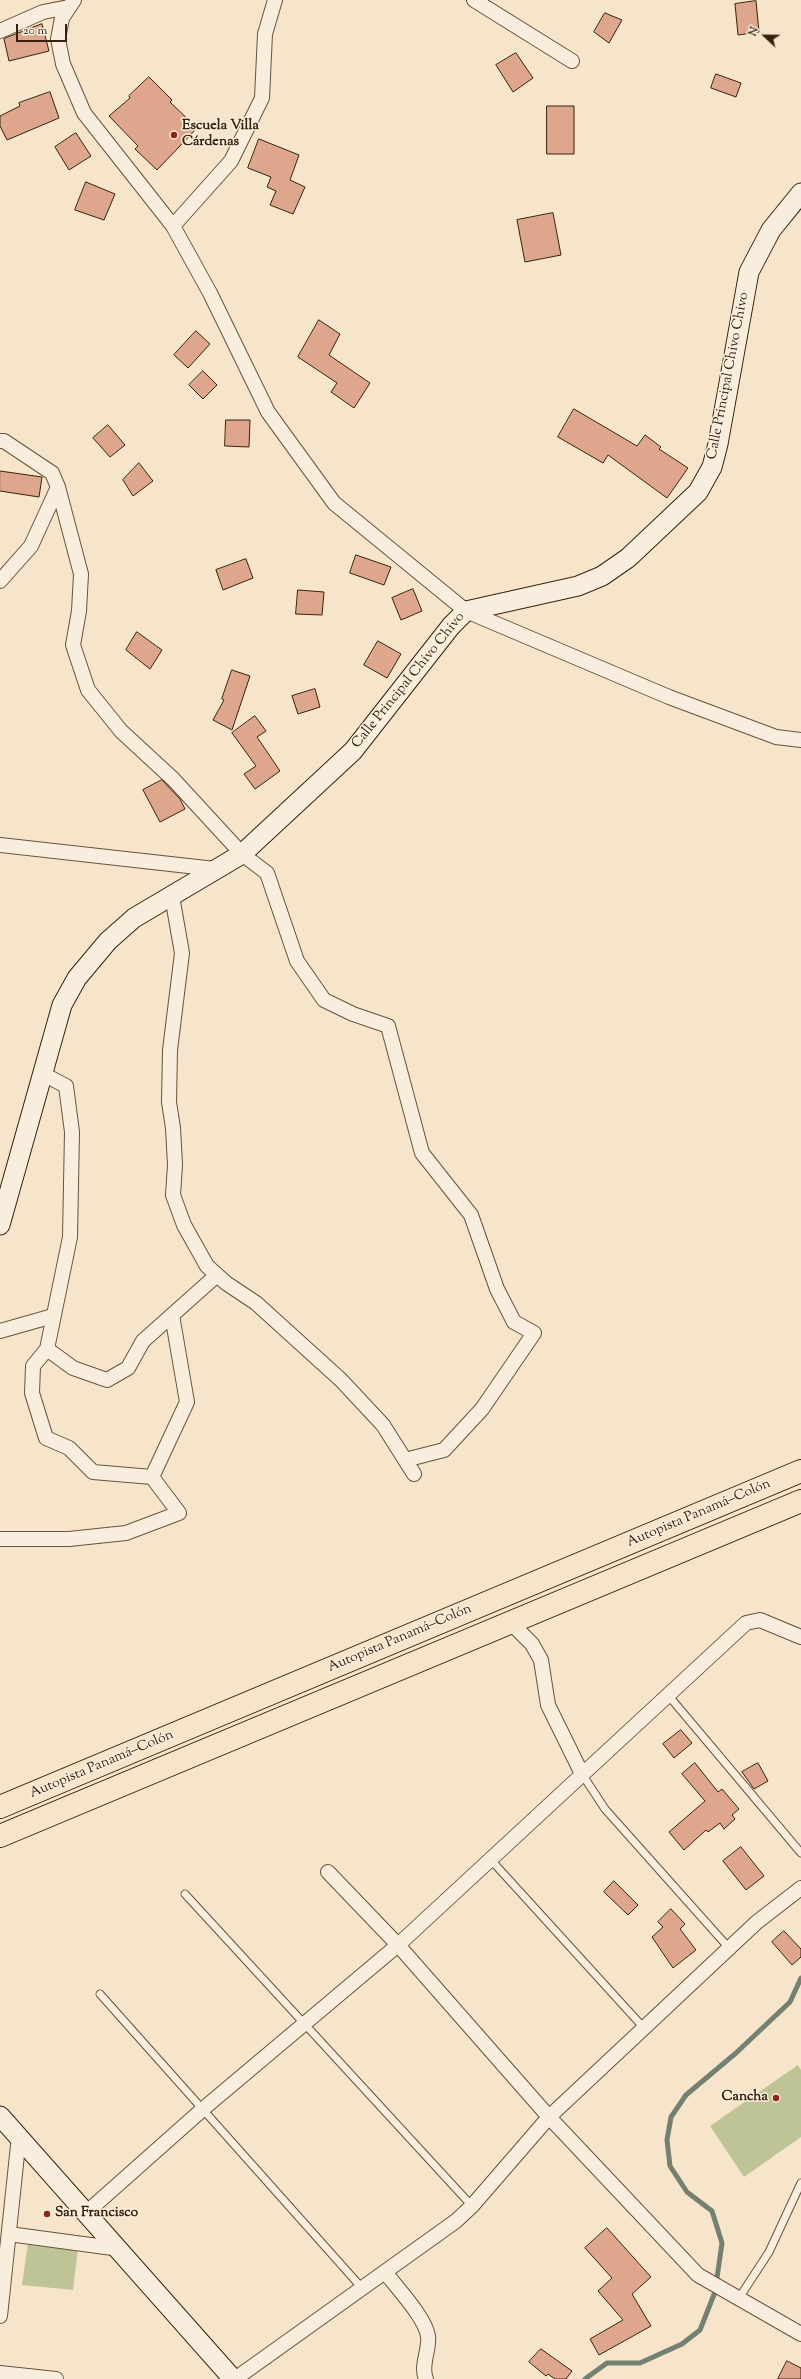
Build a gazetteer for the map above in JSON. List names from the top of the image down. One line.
{"streets":{"highway":["Autopista Panamá–Colón"],"street":["Calle Principal Chivo Chivo"]},"places":["Escuela Villa Cárdenas","Cancha","San Francisco"],"scale_bar":"20 m","north":"left"}
